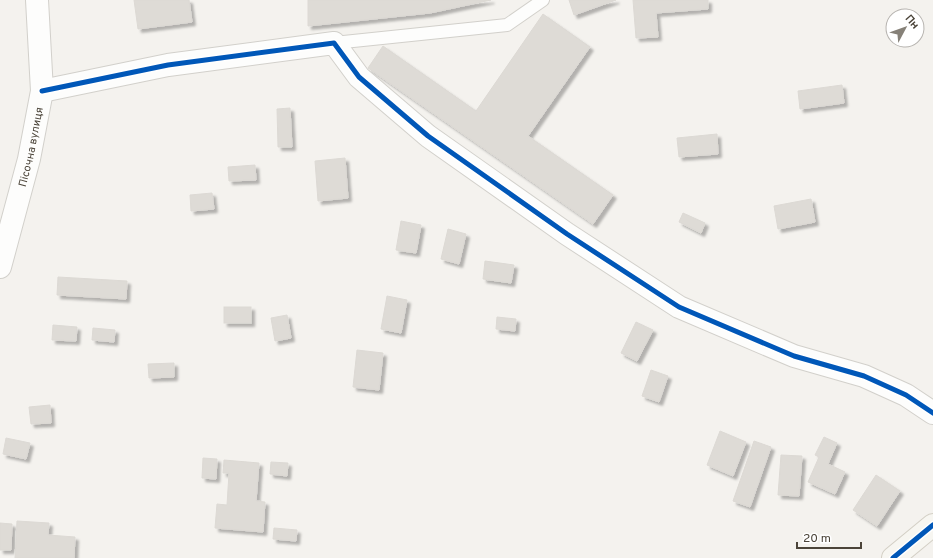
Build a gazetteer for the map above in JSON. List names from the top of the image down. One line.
{"streets":{"street":["Пісочна вулиця"]},"scale_bar":"20 m","north":"top right"}
